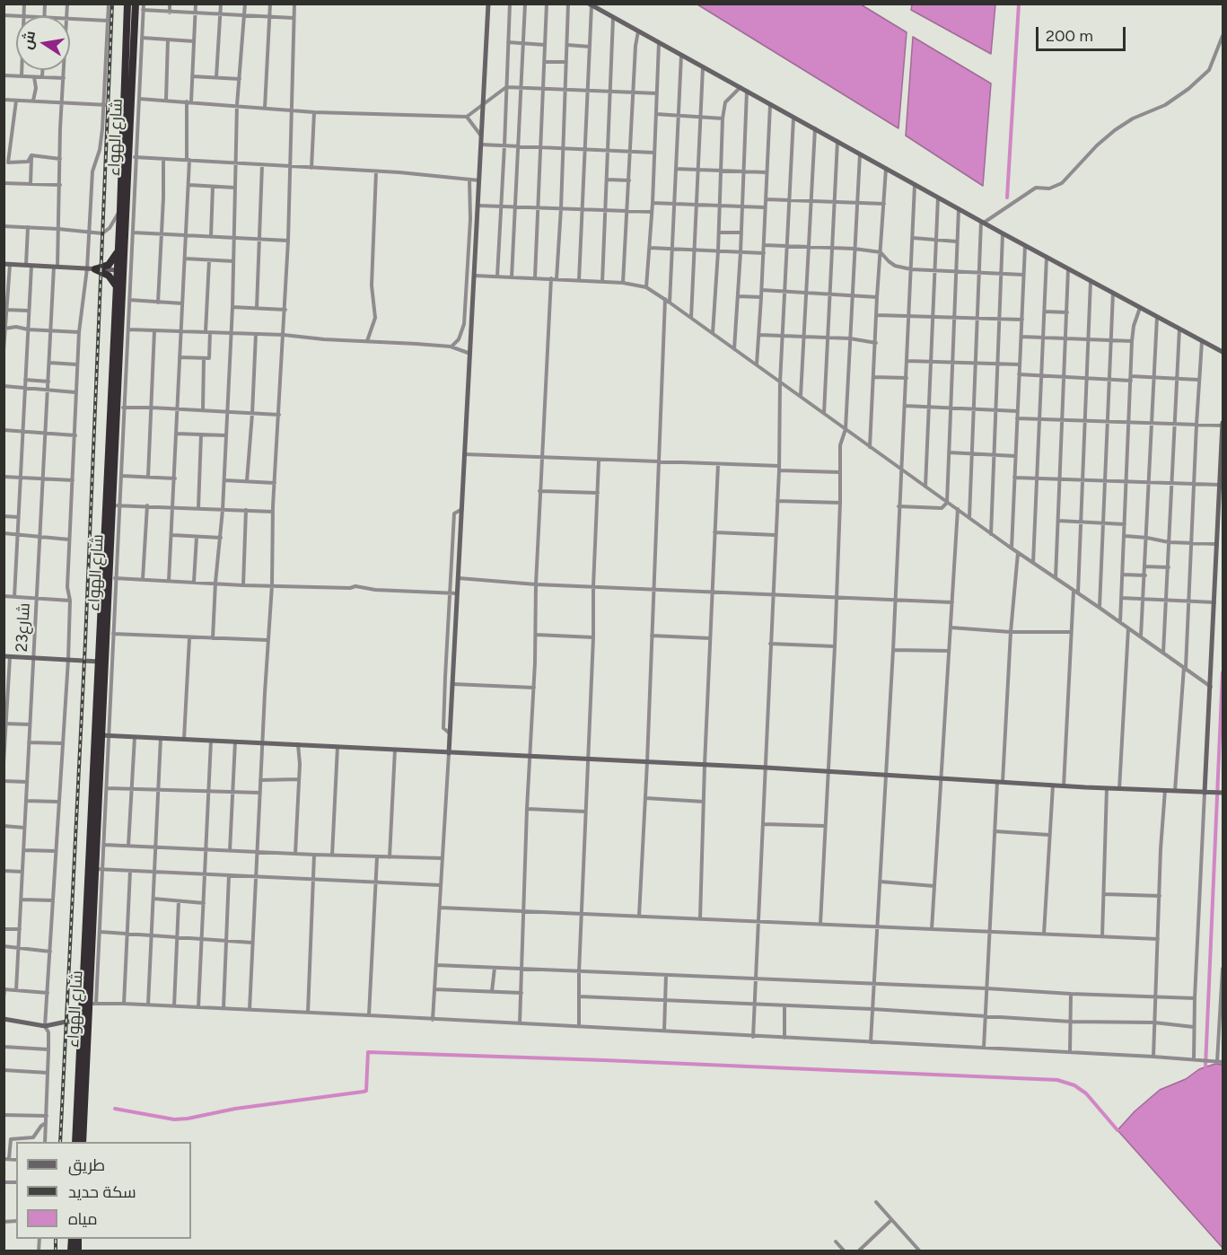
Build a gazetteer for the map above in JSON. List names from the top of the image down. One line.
{"streets":{"highway":["شارع الهواء"],"street":["شارع23"]},"legend":["طريق","سكة حديد","مياه"],"scale_bar":"200 m","north":"left"}
